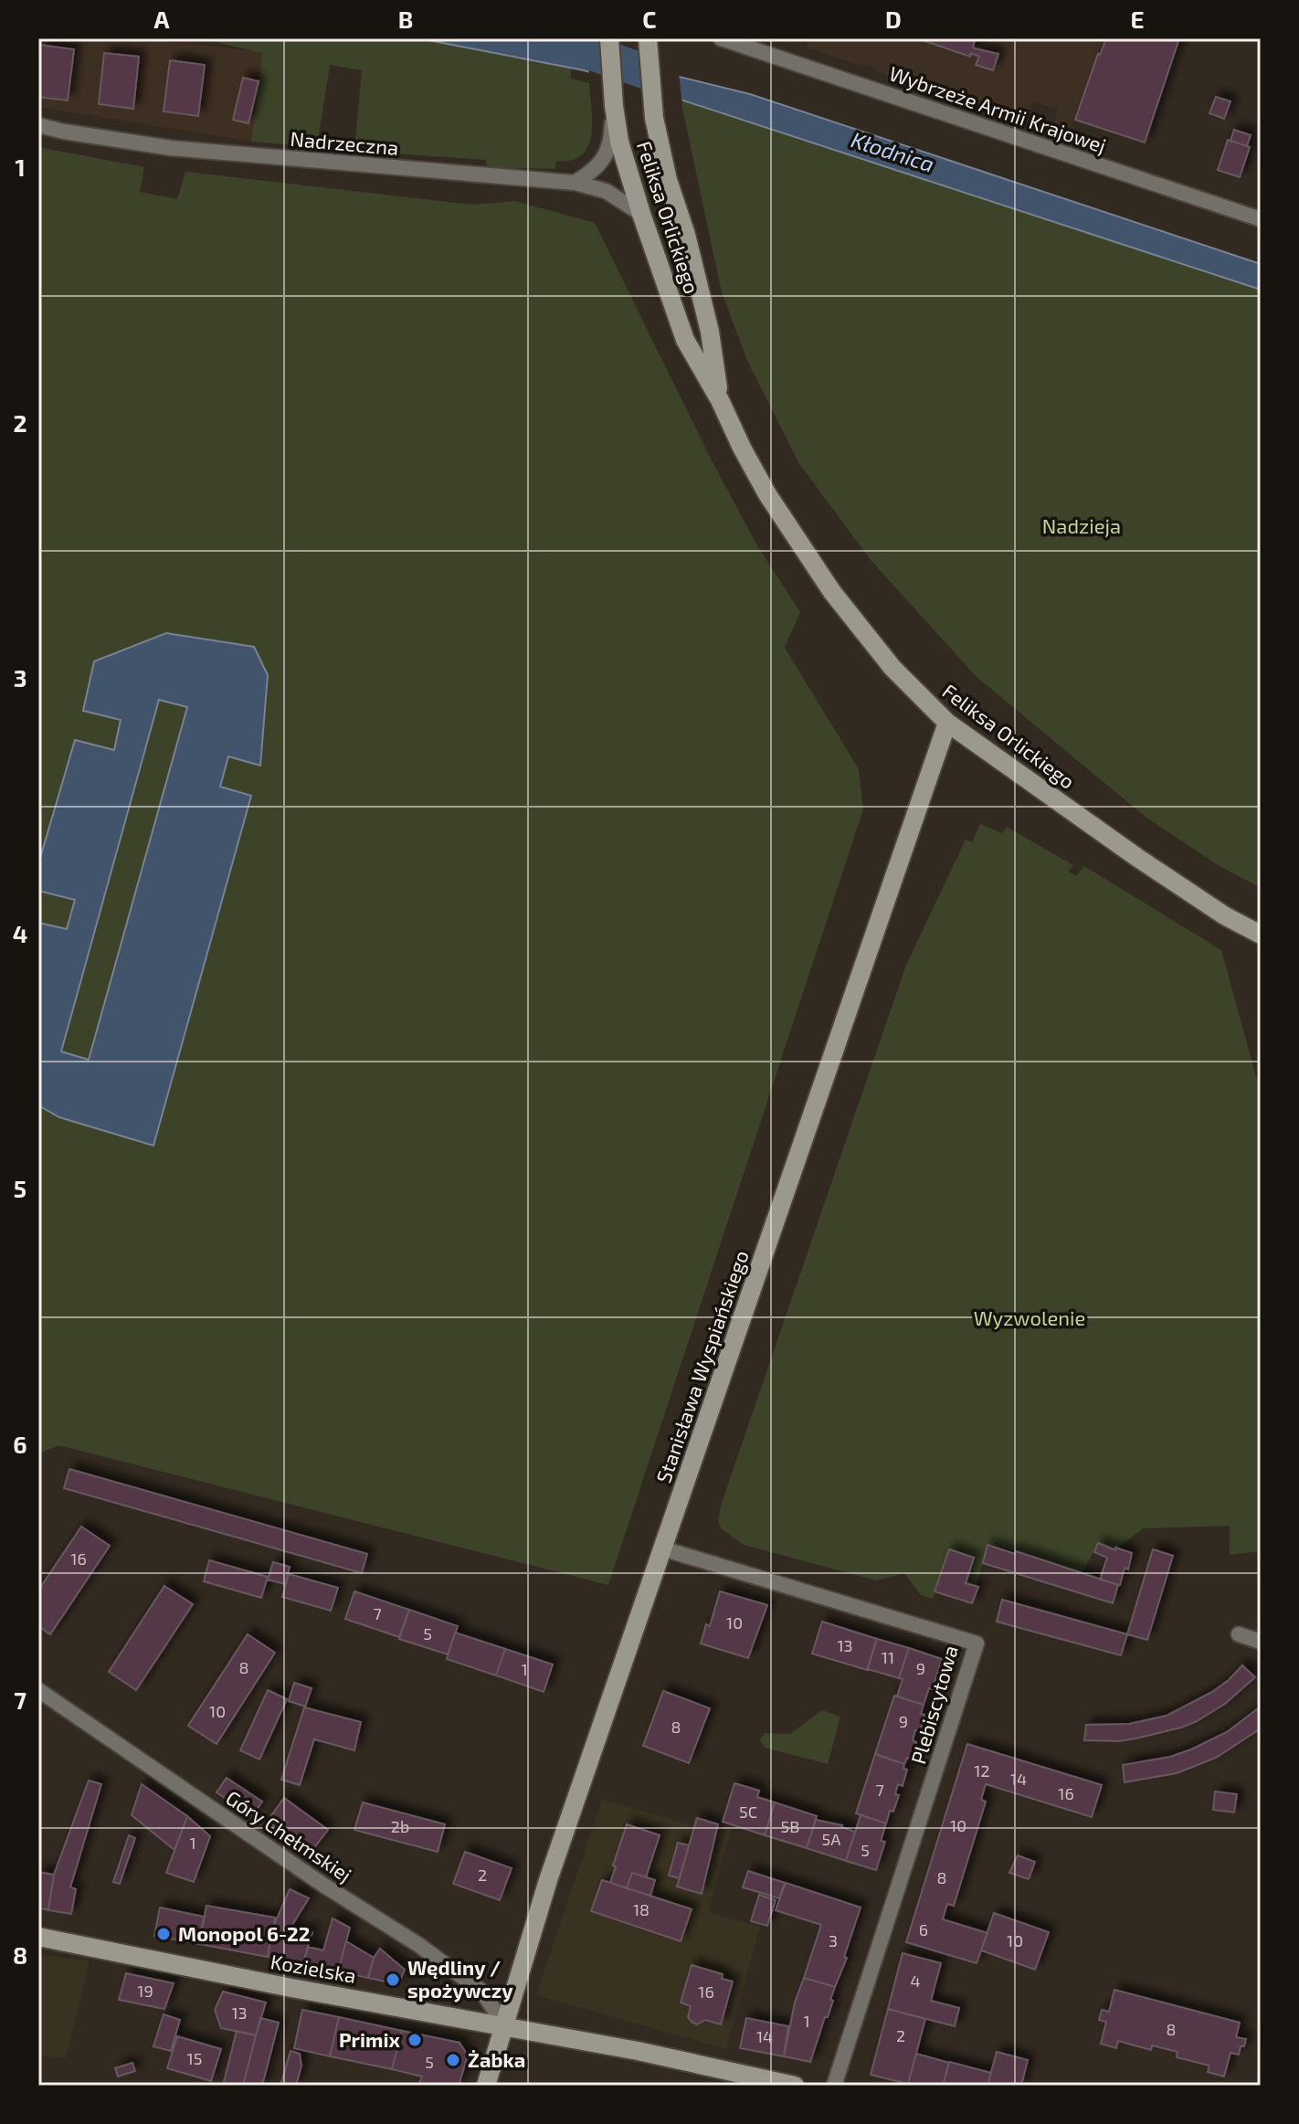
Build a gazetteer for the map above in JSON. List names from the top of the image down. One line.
{"streets":{"street":["Wybrzeże Armii Krajowej","Nadrzeczna","Feliksa Orlickiego","Stanisława Wyspiańskiego","Plebiscytowa","Góry Chełmskiej","Kozielska"]},"crossings":[["Nadrzeczna","Feliksa Orlickiego"],["Feliksa Orlickiego","Stanisława Wyspiańskiego"],["Stanisława Wyspiańskiego","Plebiscytowa"],["Stanisława Wyspiańskiego","Góry Chełmskiej"],["Stanisława Wyspiańskiego","Kozielska"],["Góry Chełmskiej","Kozielska"]],"water":["Kłodnica"],"parks":["Nadzieja","Wyzwolenie"],"places":["Monopol 6-22","Wędliny / spożywczy","Primix","Żabka"],"house_numbers":["16","7","10","5","13","11","8","9","1","10","9","8","12","14","7","16","5C","10","2b","5B","5A","1","5","2","8","18","6","3","10","4","19","16","13","1","8","2","14","15","5"],"grid":{"columns":["A","B","C","D","E"],"rows":["1","2","3","4","5","6","7","8"]}}
